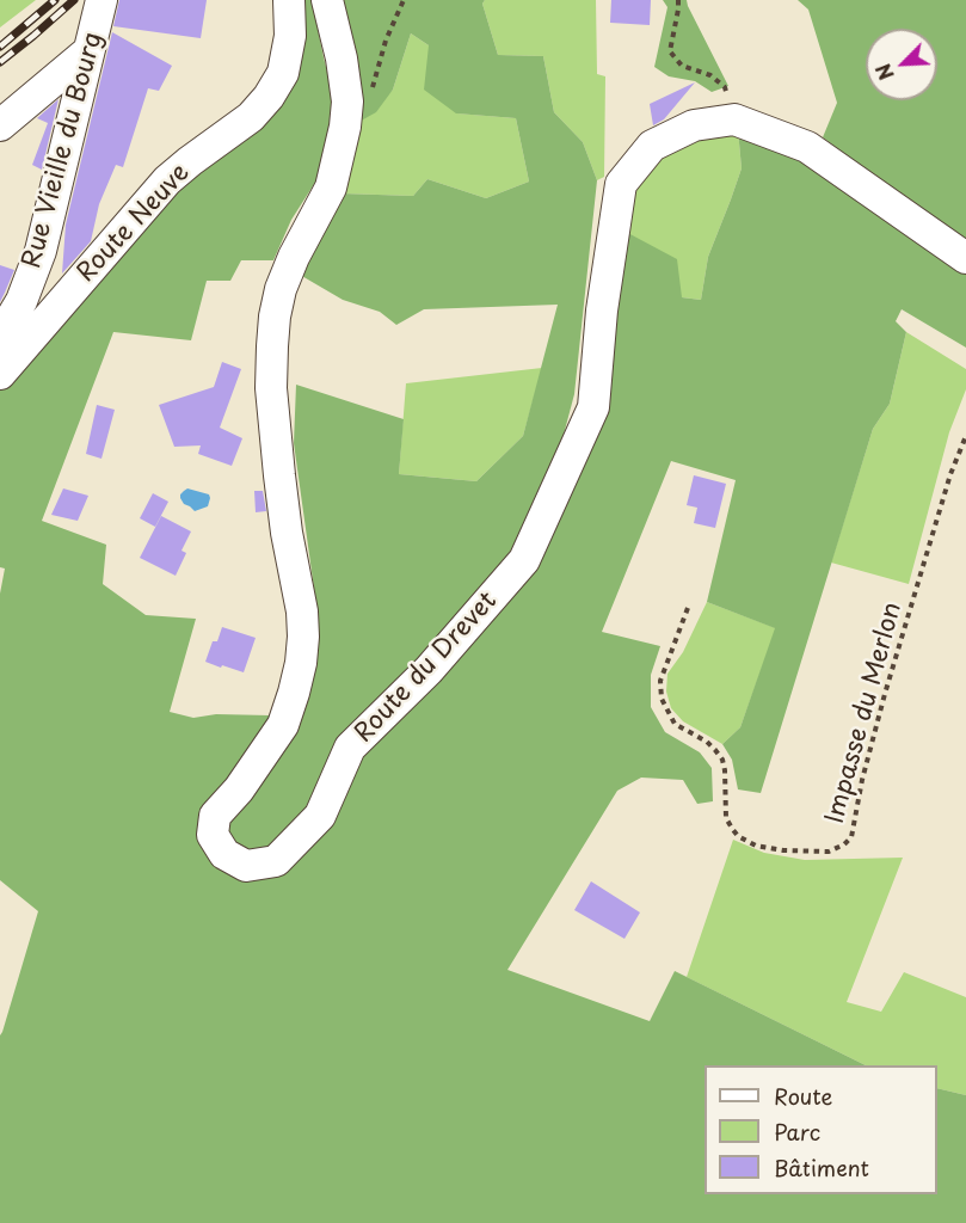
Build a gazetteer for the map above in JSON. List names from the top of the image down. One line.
{"streets":{"street":["Rue Vieille du Bourg","Route Neuve","Route du Drevet"],"path":["Impasse du Merlon"]},"legend":["Route","Parc","Bâtiment"],"north":"bottom left"}
